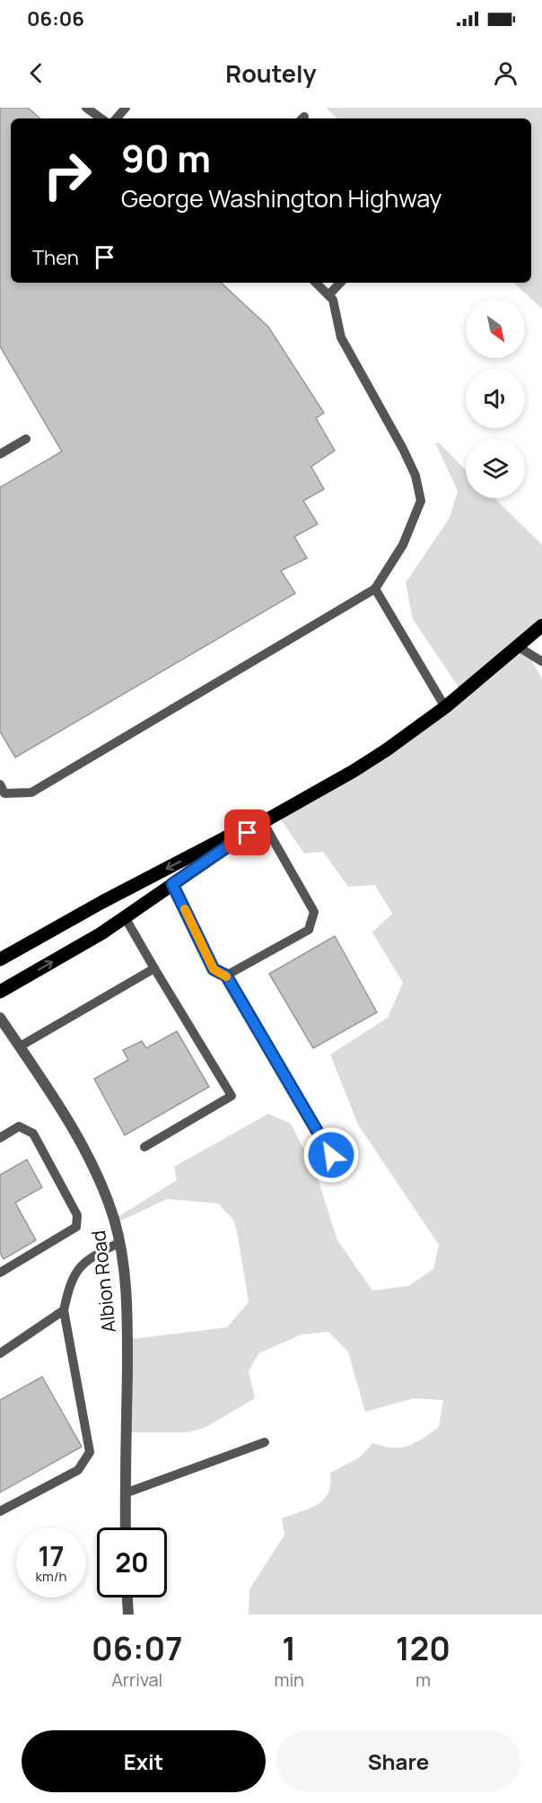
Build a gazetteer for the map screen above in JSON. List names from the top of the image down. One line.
{"streets":{"street":["Albion Road"]},"north":"bottom right","page":{"status":"06:06","header":"Routely","turn":["90 m","George Washington Highway"],"then":"Then","speed":"17 km/h","limit":"20","eta":["06:07","Arrival","1","min","120","m"],"buttons":["Exit","Share"]}}
